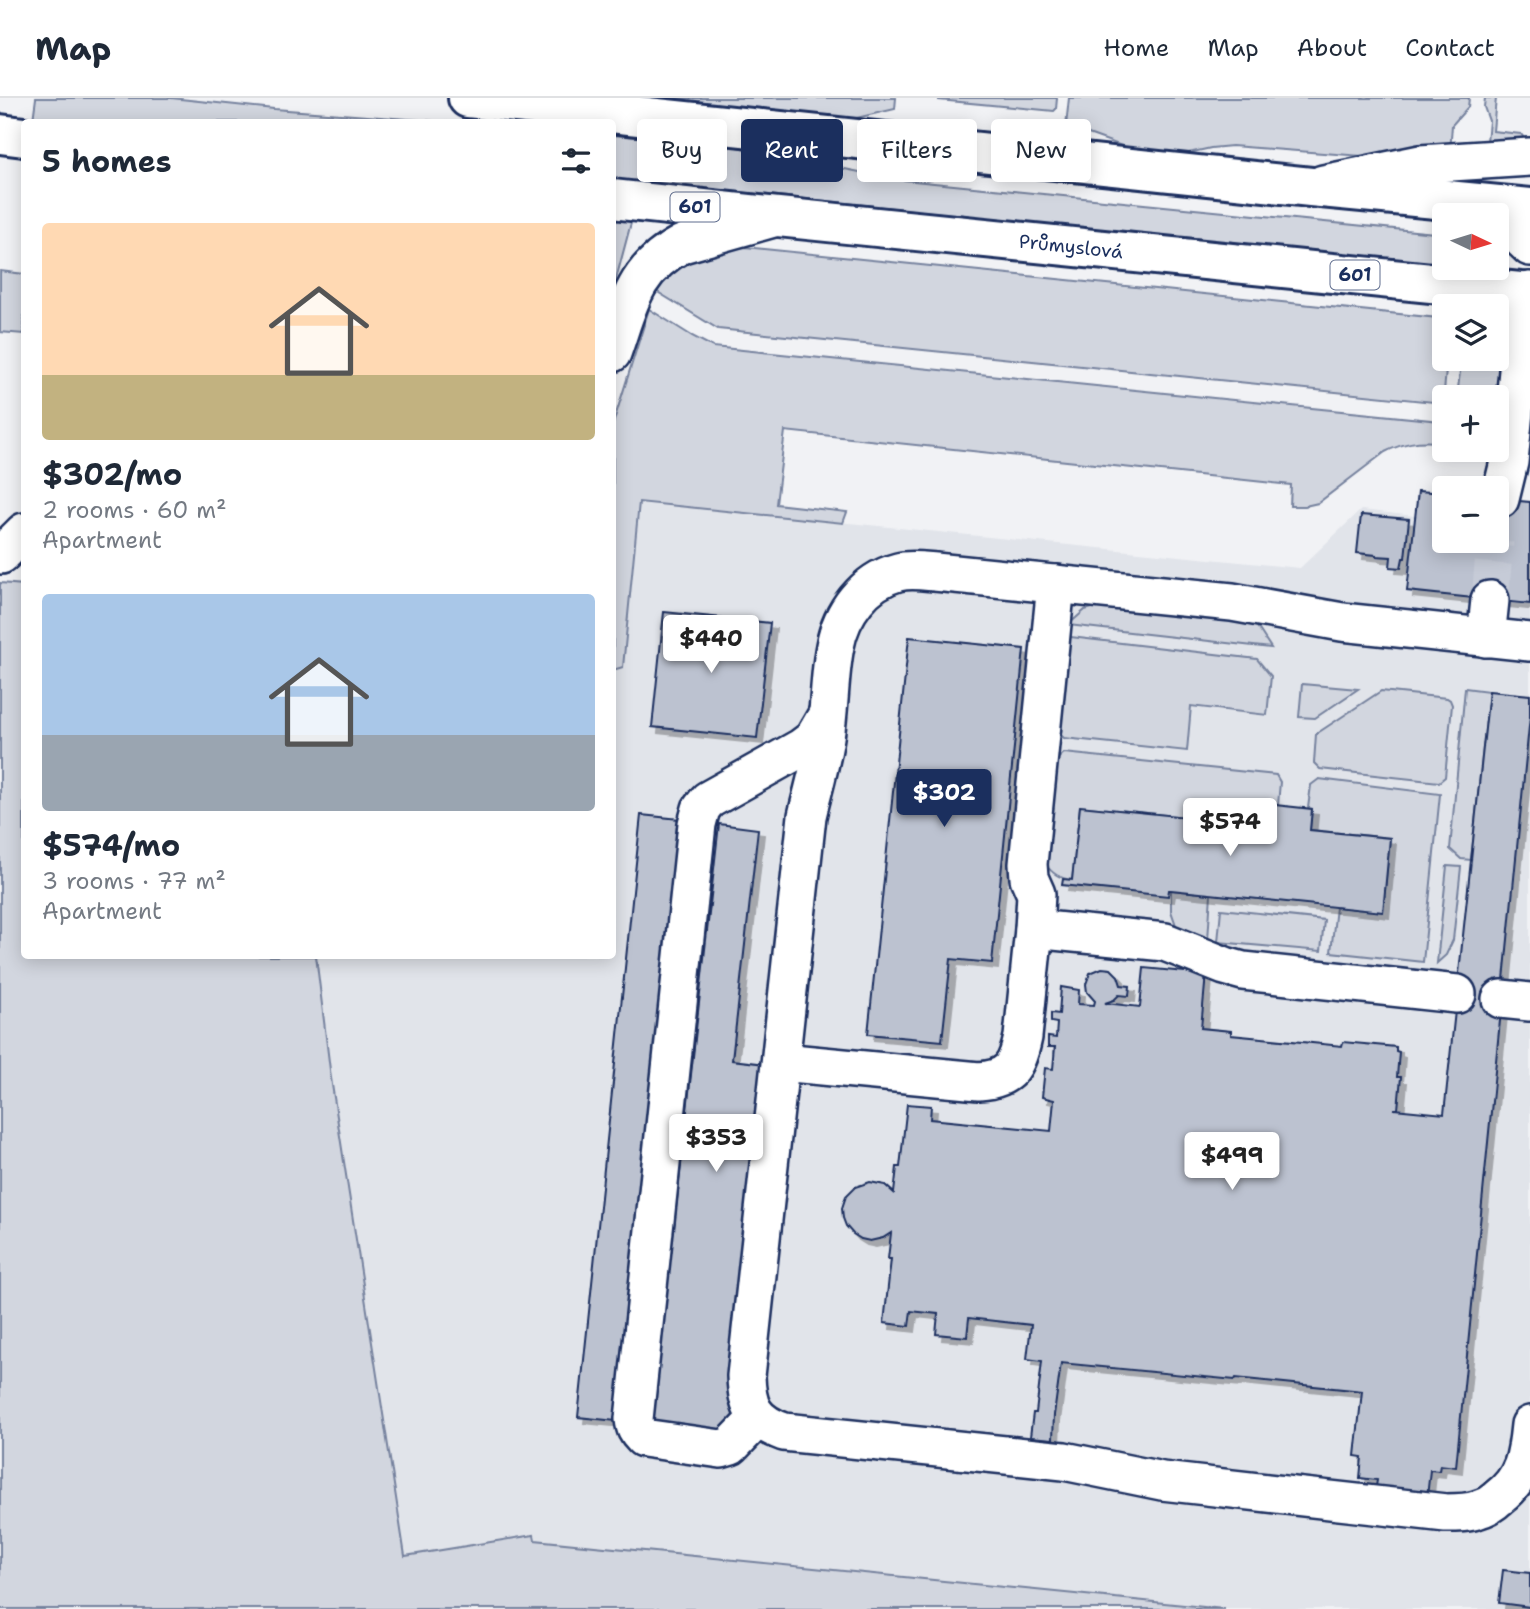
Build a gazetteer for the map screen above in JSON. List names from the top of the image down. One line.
{"streets":{"main road":["601","Průmyslová"]},"north":"right","page":{"header":"Map","nav":["Home","Map","About","Contact"],"chip":["Buy","Rent","Filters","New"],"heading":"5 homes","map_buttons":["+","−"],"list":[{"name":"$302/mo","note":"2 rooms · 60 m² · Apartment"},{"name":"$574/mo","note":"3 rooms · 77 m² · Apartment"}],"price":["$440","$302","$574","$353","$499"]}}
